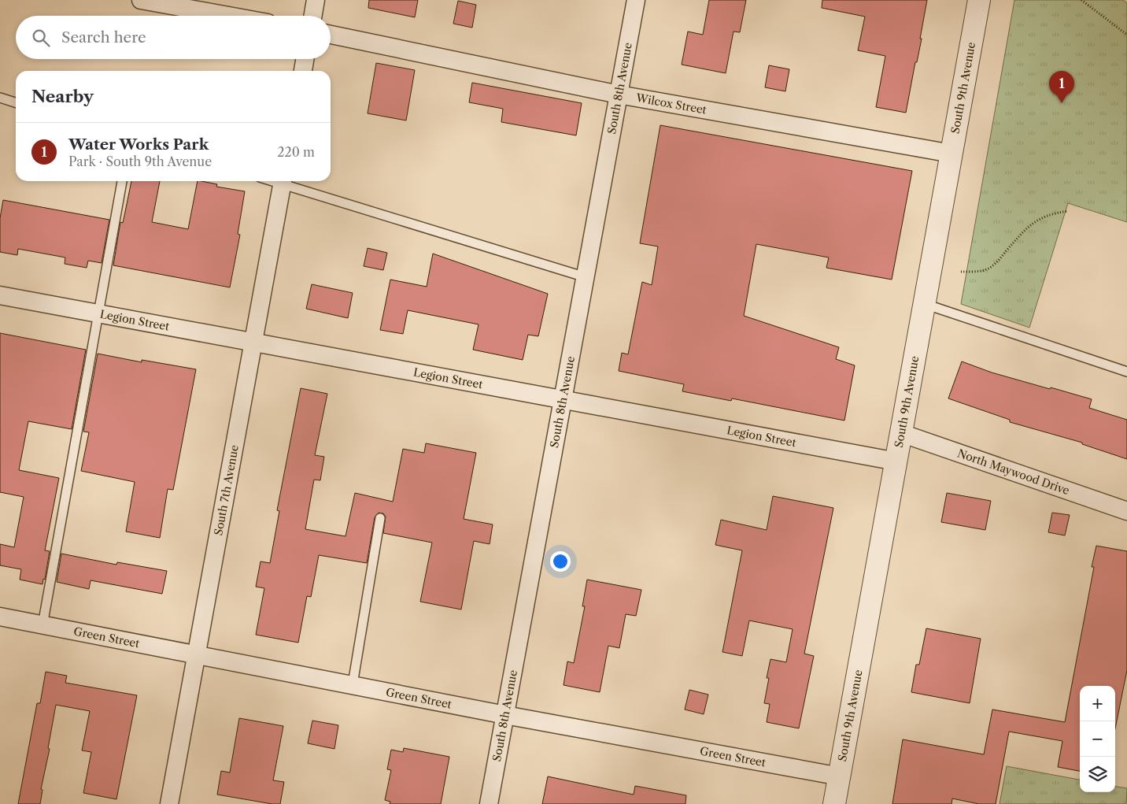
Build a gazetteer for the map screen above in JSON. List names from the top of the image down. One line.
{"streets":{"street":["South 8th Avenue","South 9th Avenue","Wilcox Street","Legion Street","North Maywood Drive","South 7th Avenue","Green Street"]},"crossings":[["South 8th Avenue","Wilcox Street"],["South 8th Avenue","Legion Street"],["South 8th Avenue","Green Street"],["South 9th Avenue","Wilcox Street"],["South 9th Avenue","Legion Street"],["South 9th Avenue","North Maywood Drive"],["South 9th Avenue","Green Street"],["Legion Street","South 7th Avenue"],["South 7th Avenue","Green Street"]],"page":{"search":"Search here","pins":"1","heading":"Nearby","list":[{"mark":"1","name":"Water Works Park","note":"Park · South 9th Avenue","value":"220 m"}],"map_buttons":["+","−"]}}
